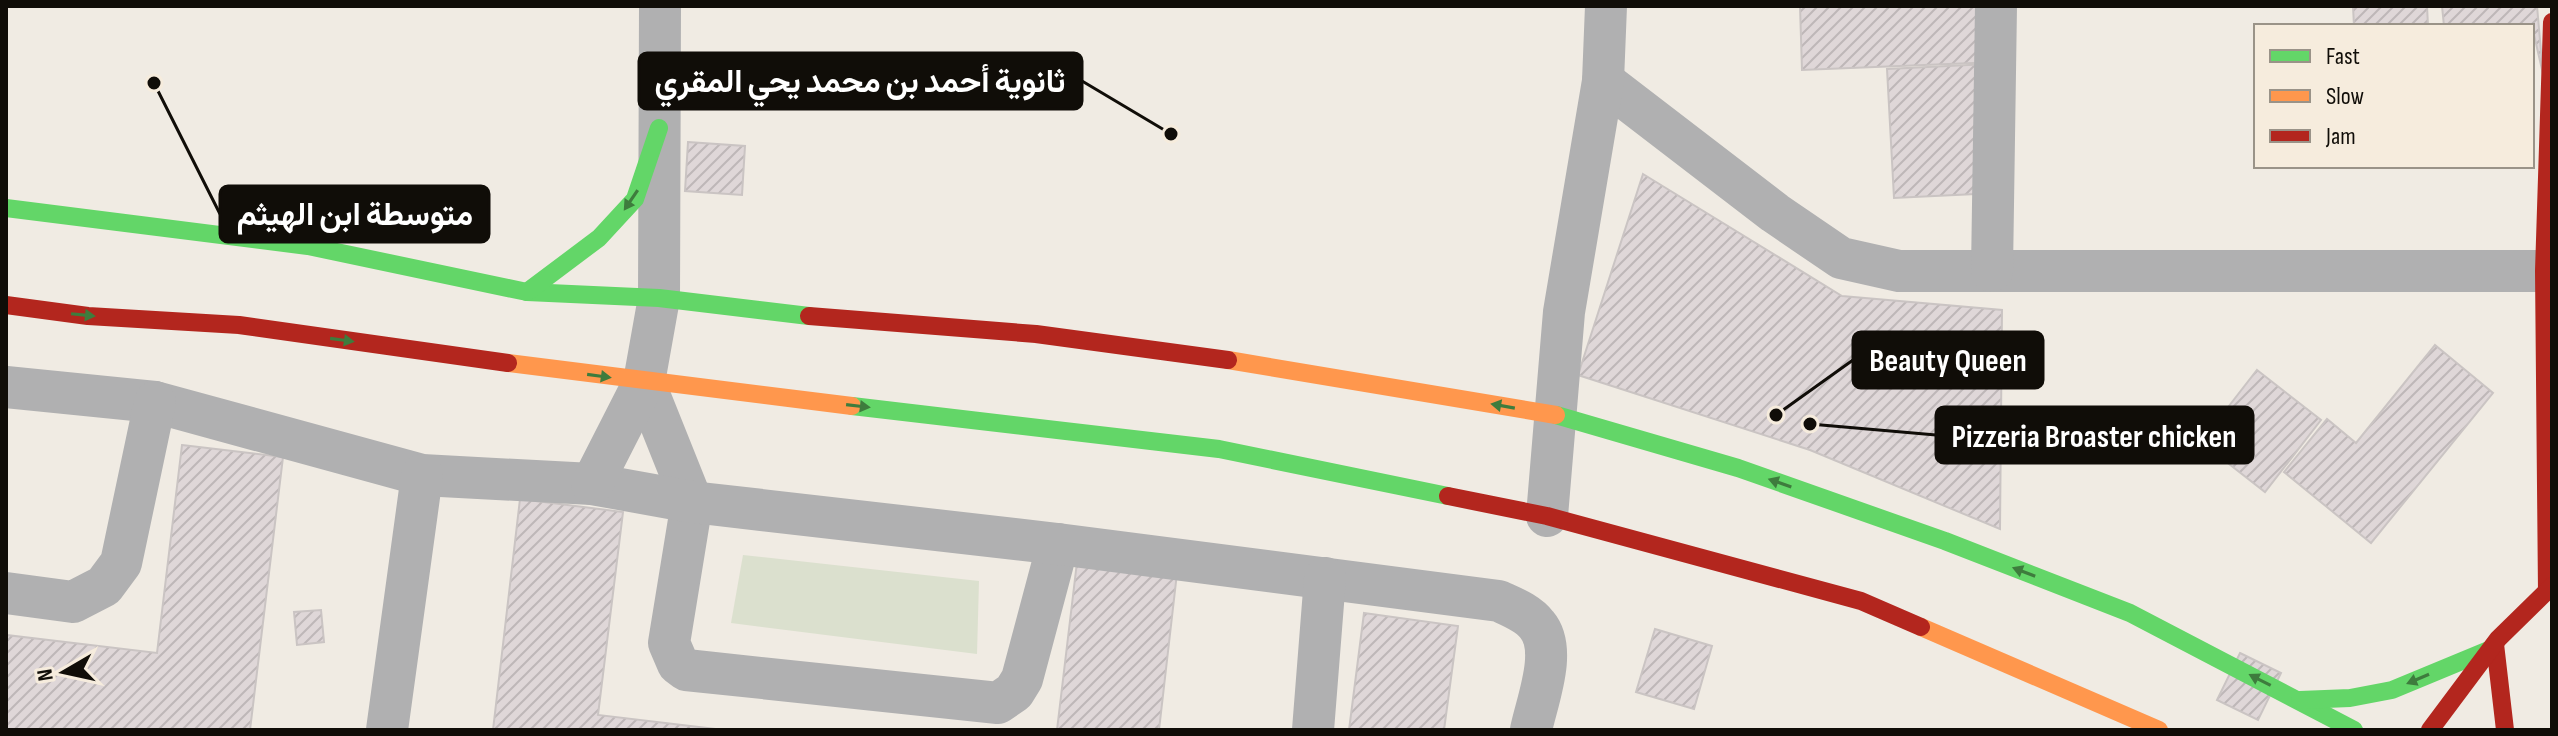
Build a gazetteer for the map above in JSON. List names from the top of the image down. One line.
{"places":["متوسطة ابن الهيثم","ثانوية أحمد بن محمد يحي المقري","Beauty Queen","Pizzeria Broaster chicken"],"legend":["Fast","Slow","Jam"],"north":"left"}
